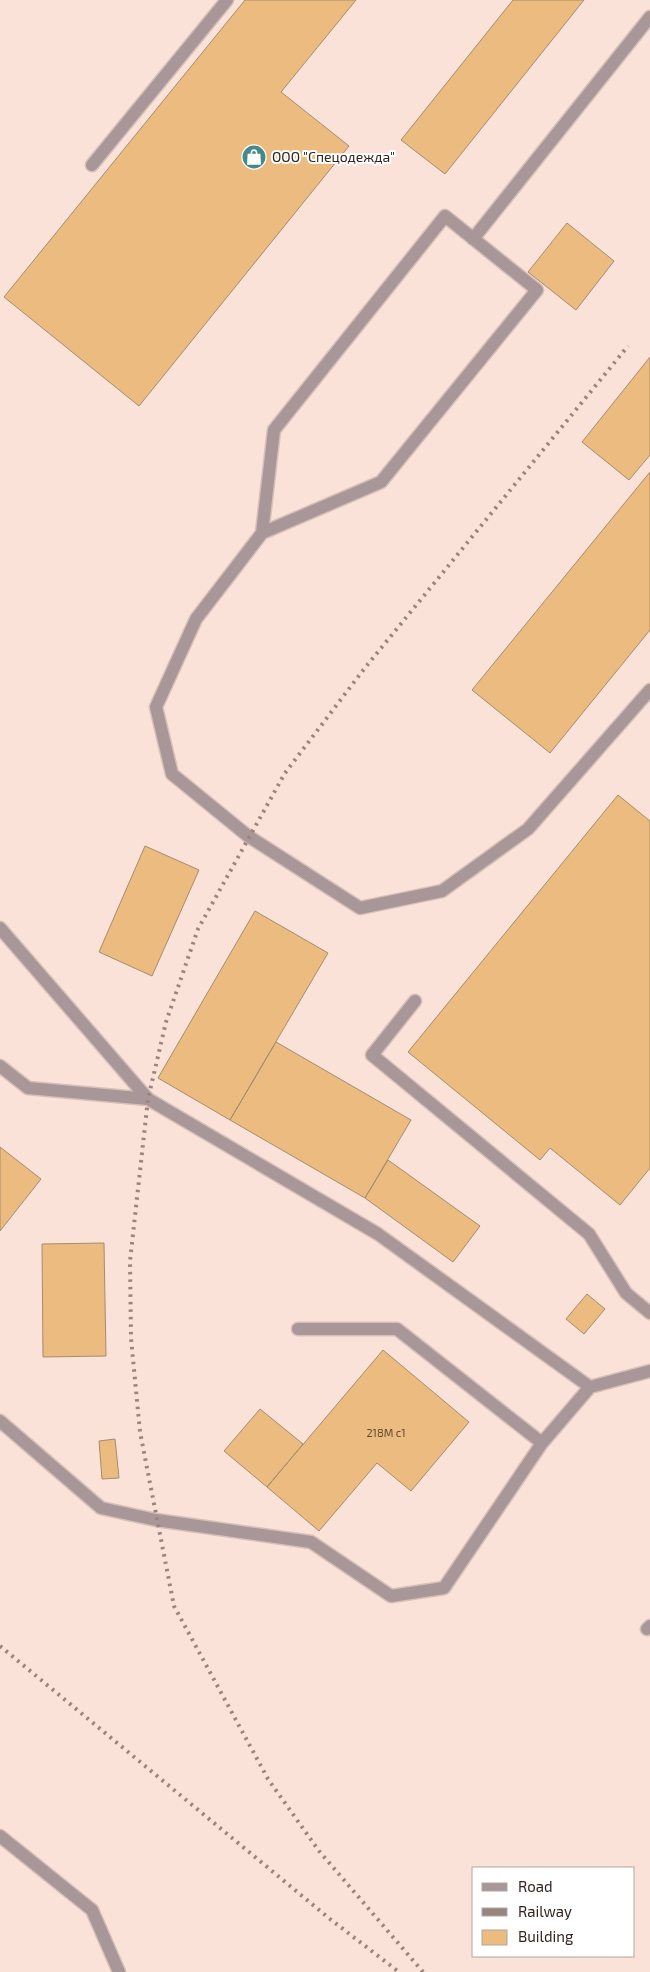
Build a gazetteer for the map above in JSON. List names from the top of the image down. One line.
{"places":{"shop":["ООО \"Спецодежда\""]},"house_numbers":["218М с1"],"legend":["Road","Railway","Building"]}
